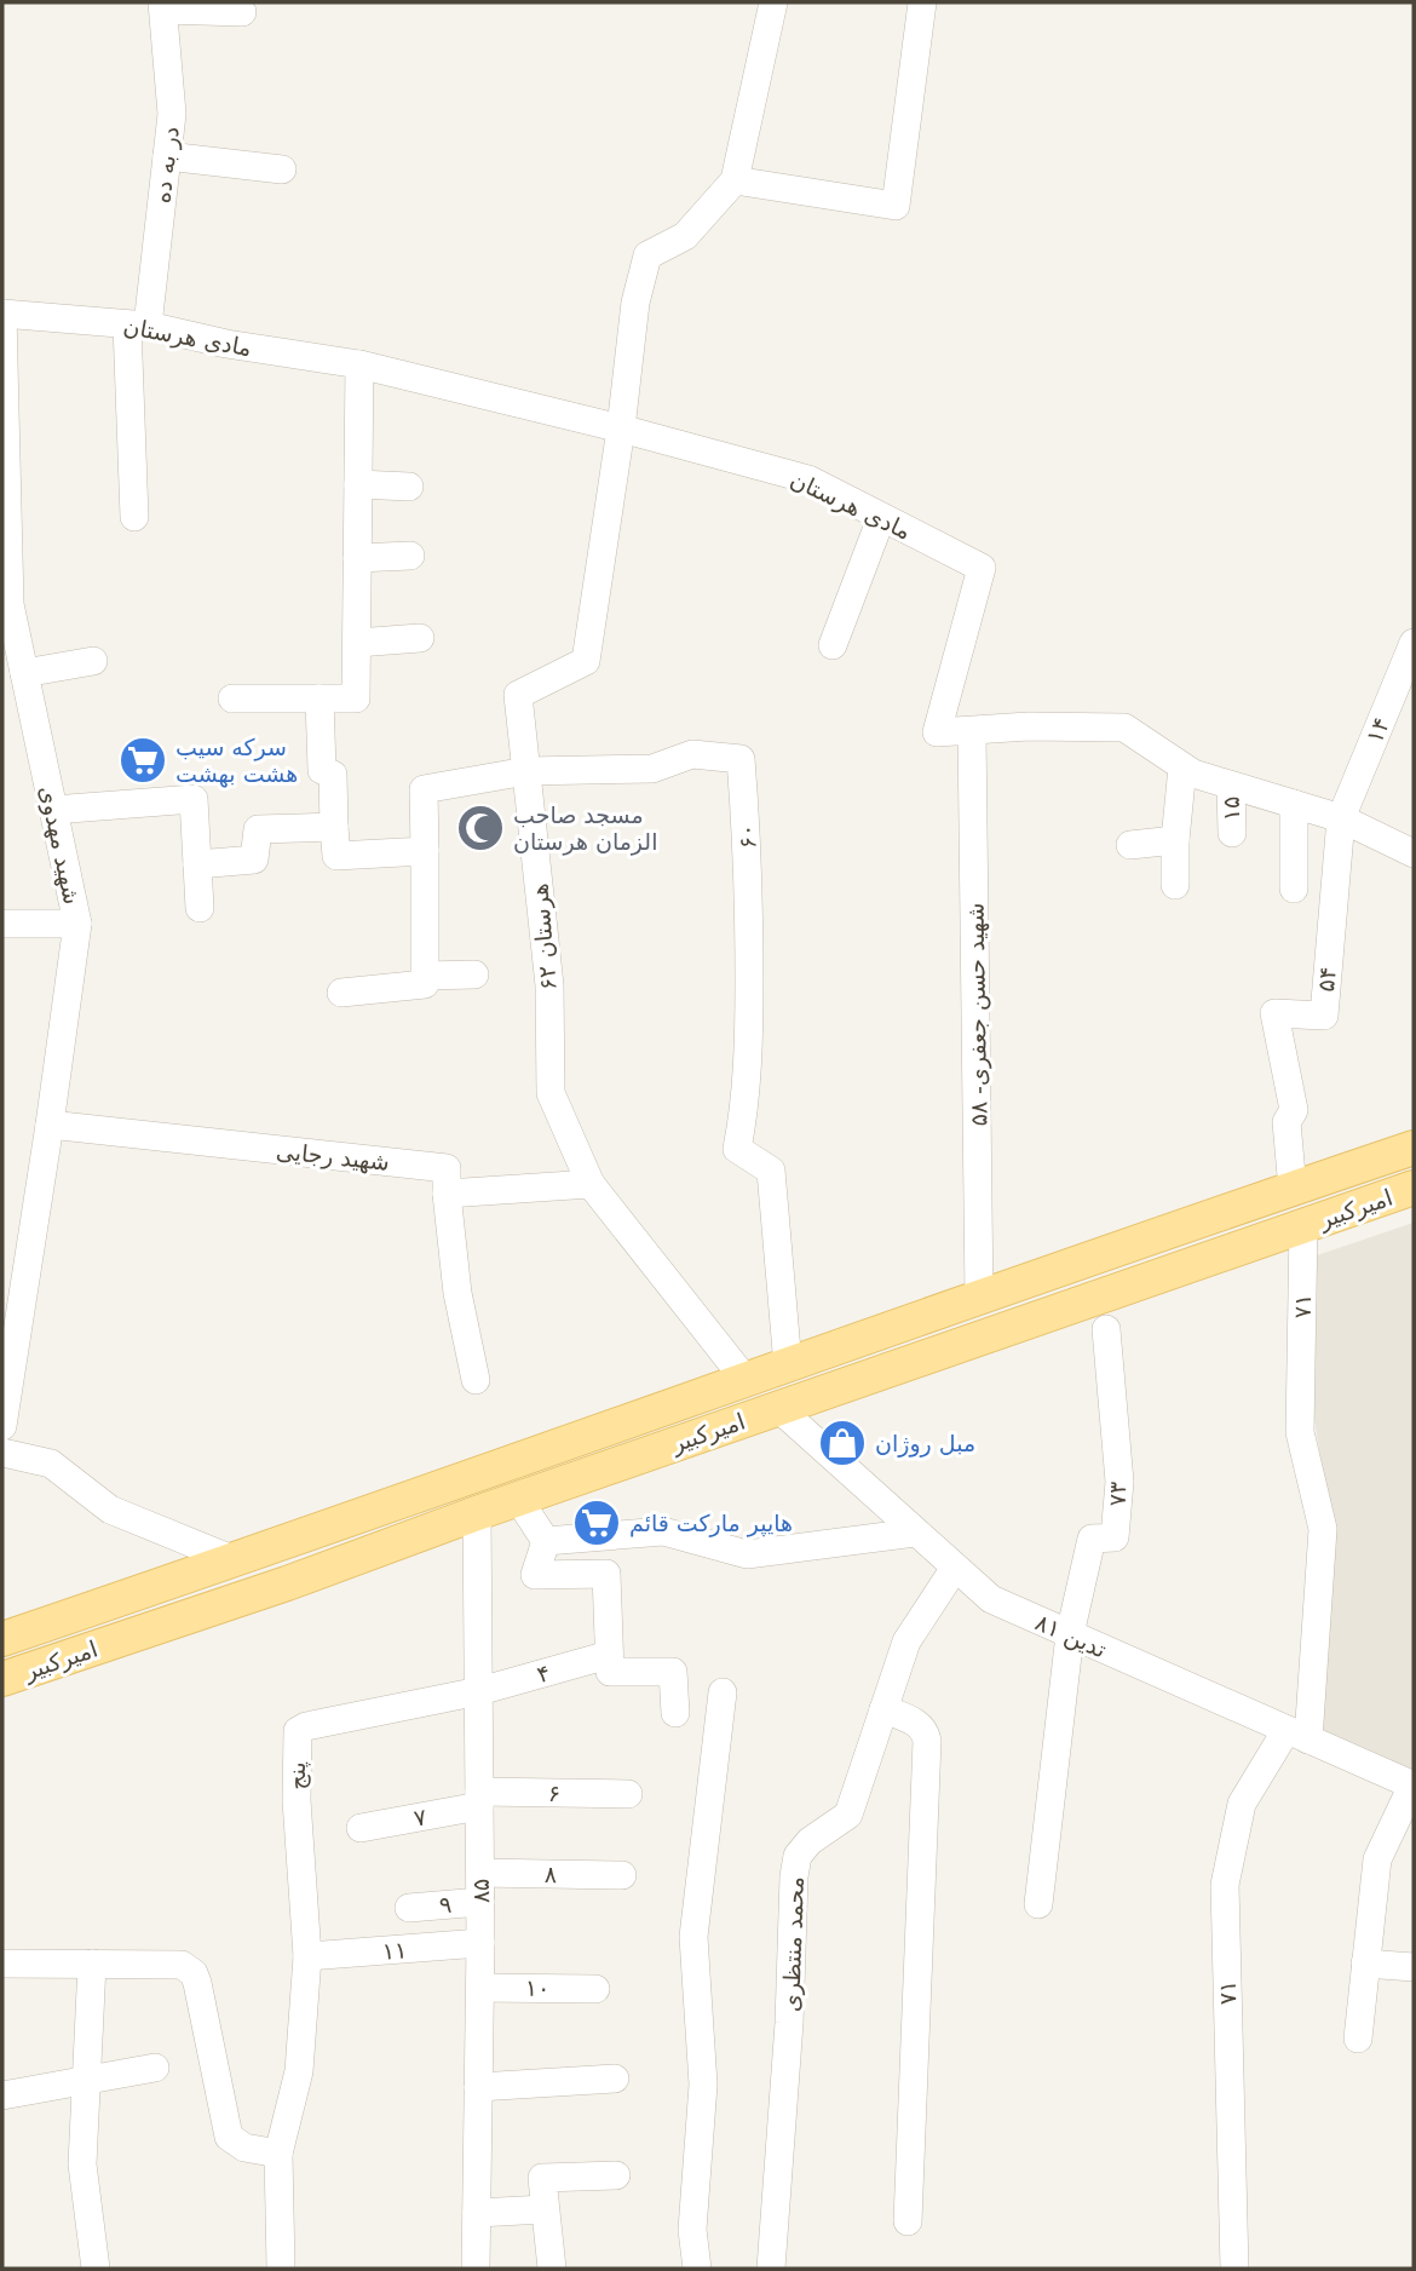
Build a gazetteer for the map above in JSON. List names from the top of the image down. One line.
{"streets":{"main road":["امیرکبیر"],"street":["در به ده","مادی هرستان","۱۴","۱۵","۶۰","شهید مهدوی","هرستان ۶۲","۵۴","شهید حسن جعفری- ۵۸","شهید رجایی","۷۱","۷۳","تدین ۸۱","۴","پنج","۶","۷","۸","۸۵","۹","محمد منتظری","۱۱","۱۰"]},"crossings":[["در به ده","مادی هرستان"],["مادی هرستان","۱۴"],["مادی هرستان","۱۵"],["مادی هرستان","شهید مهدوی"],["مادی هرستان","هرستان ۶۲"],["مادی هرستان","۵۴"],["مادی هرستان","شهید حسن جعفری- ۵۸"],["۱۴","۵۴"],["۶۰","هرستان ۶۲"],["۶۰","امیرکبیر"],["شهید مهدوی","شهید رجایی"],["هرستان ۶۲","امیرکبیر"],["۵۴","امیرکبیر"],["شهید حسن جعفری- ۵۸","امیرکبیر"],["امیرکبیر","۷۱"],["امیرکبیر","تدین ۸۱"],["امیرکبیر","۸۵"],["۷۱","تدین ۸۱"],["۷۳","تدین ۸۱"],["تدین ۸۱","محمد منتظری"],["۴","پنج"],["۴","۸۵"],["پنج","۸۵"],["پنج","۱۱"],["۶","۷"],["۶","۸۵"],["۷","۸۵"],["۸","۸۵"],["۸۵","۹"],["۸۵","۱۱"],["۸۵","۱۰"]],"places":{"supermarket":["سرکه سیب هشت بهشت","هایپر مارکت قائم"],"mosque":["مسجد صاحب الزمان هرستان"],"shop":["مبل روژان"]}}
